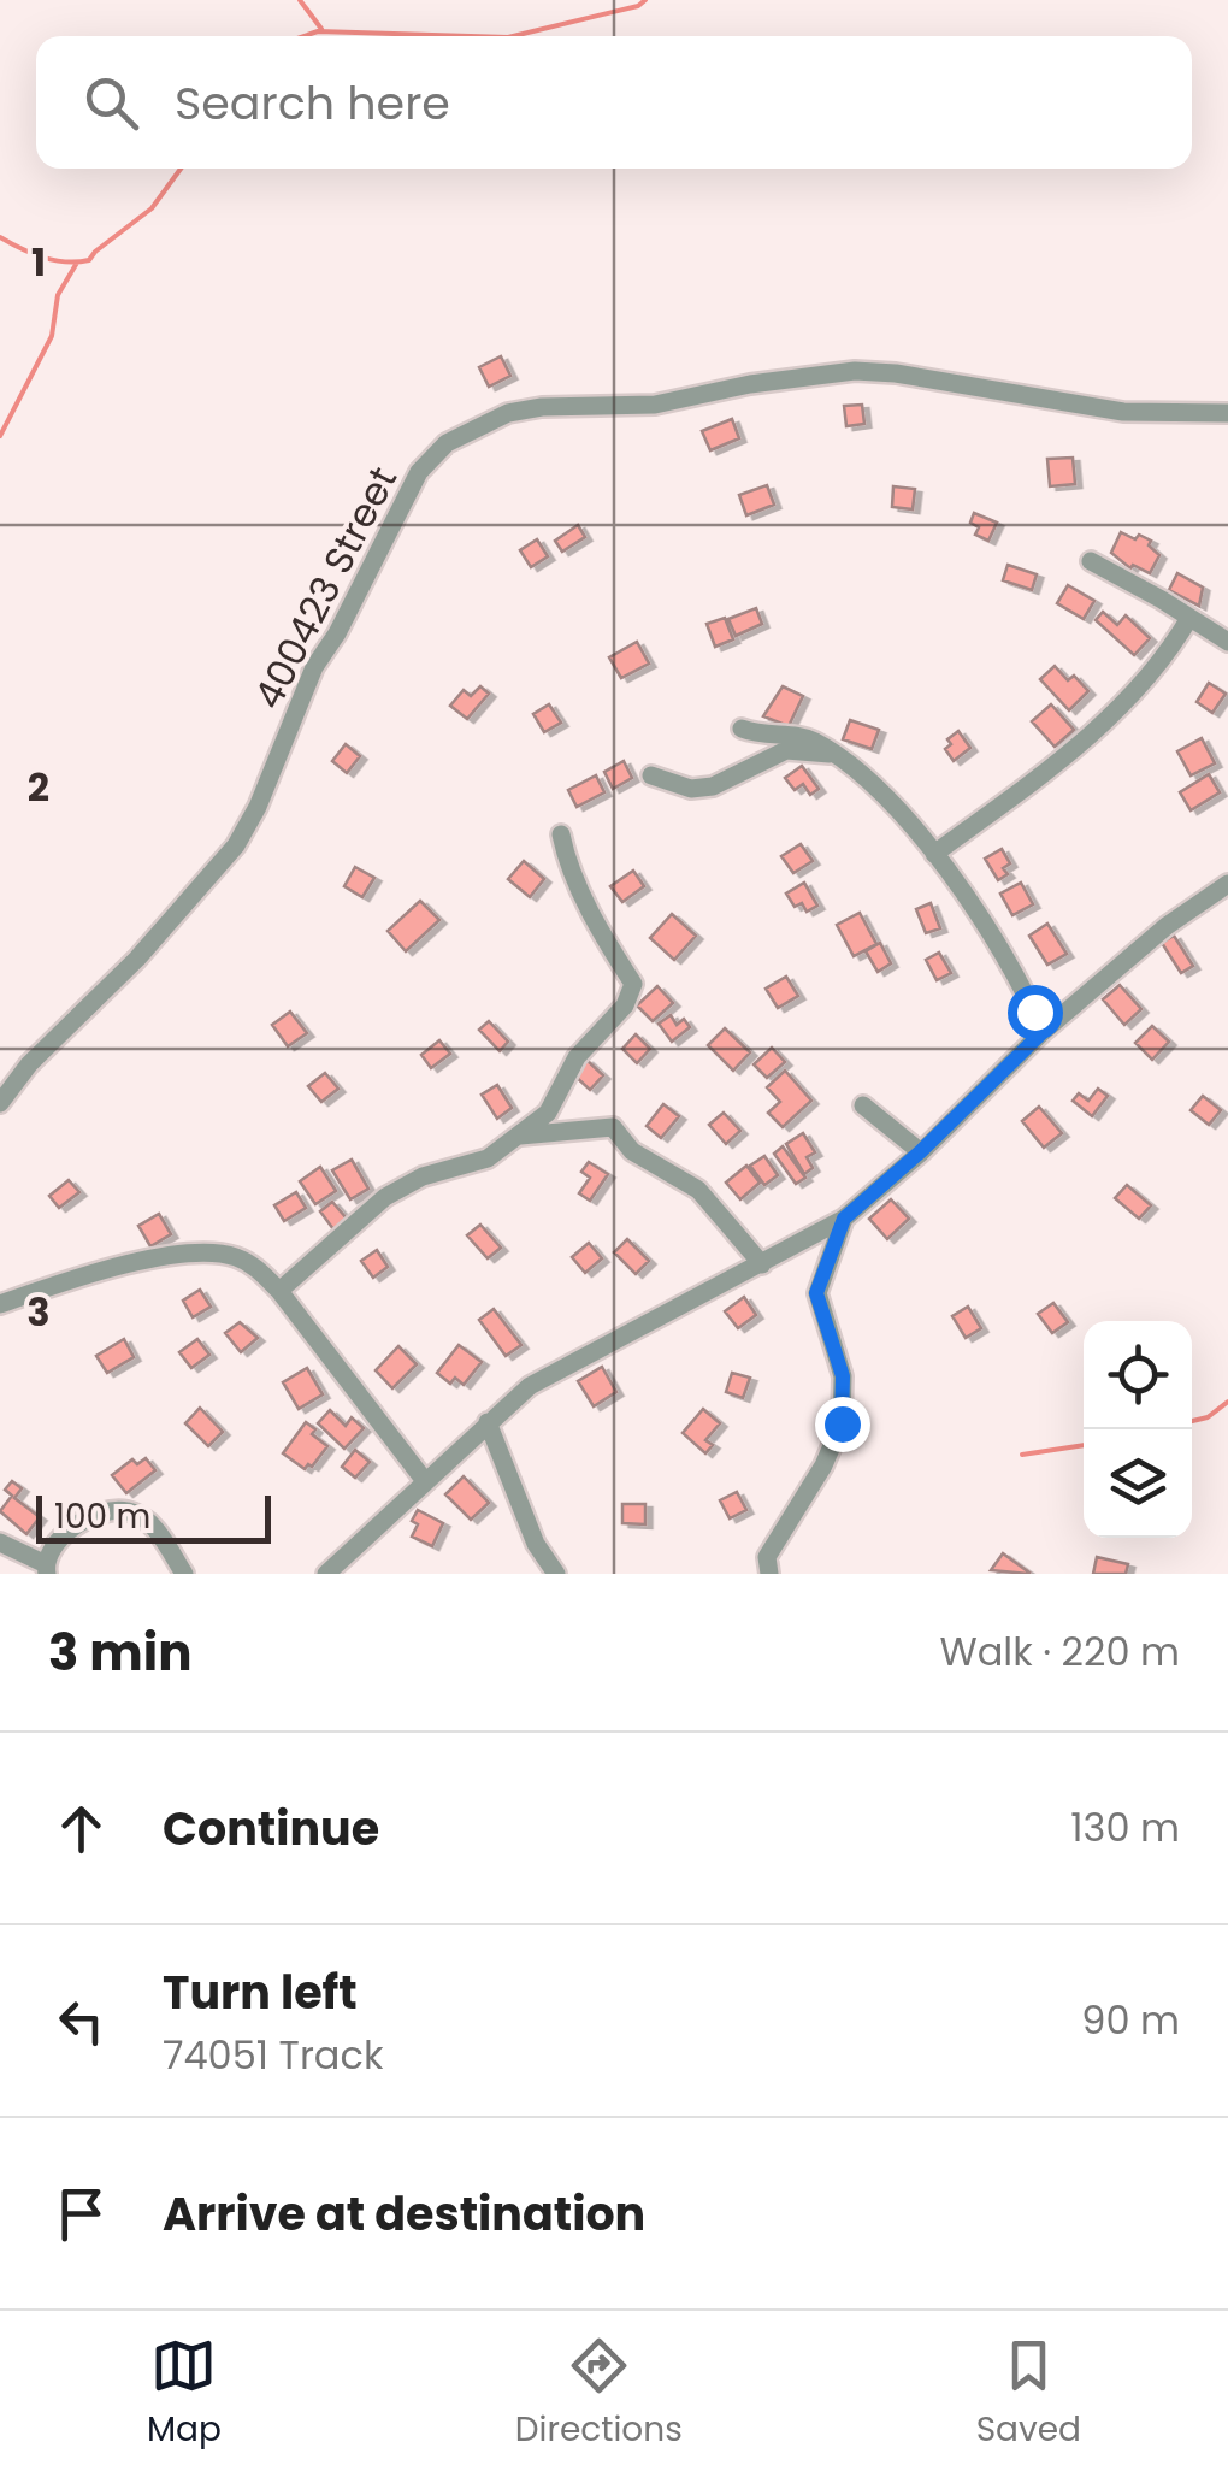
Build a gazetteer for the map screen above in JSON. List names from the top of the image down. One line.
{"streets":{"street":["400423 Street"]},"scale_bar":"100 m","page":{"search":"Search here","scale":"100 m","heading":["3 min","Walk · 220 m"],"list":[["Continue","130 m"],["Turn left","74051 Track","90 m"],"Arrive at destination"],"nav":["Map","Directions","Saved"]},"grid":{"rows":["1","2","3"]}}
